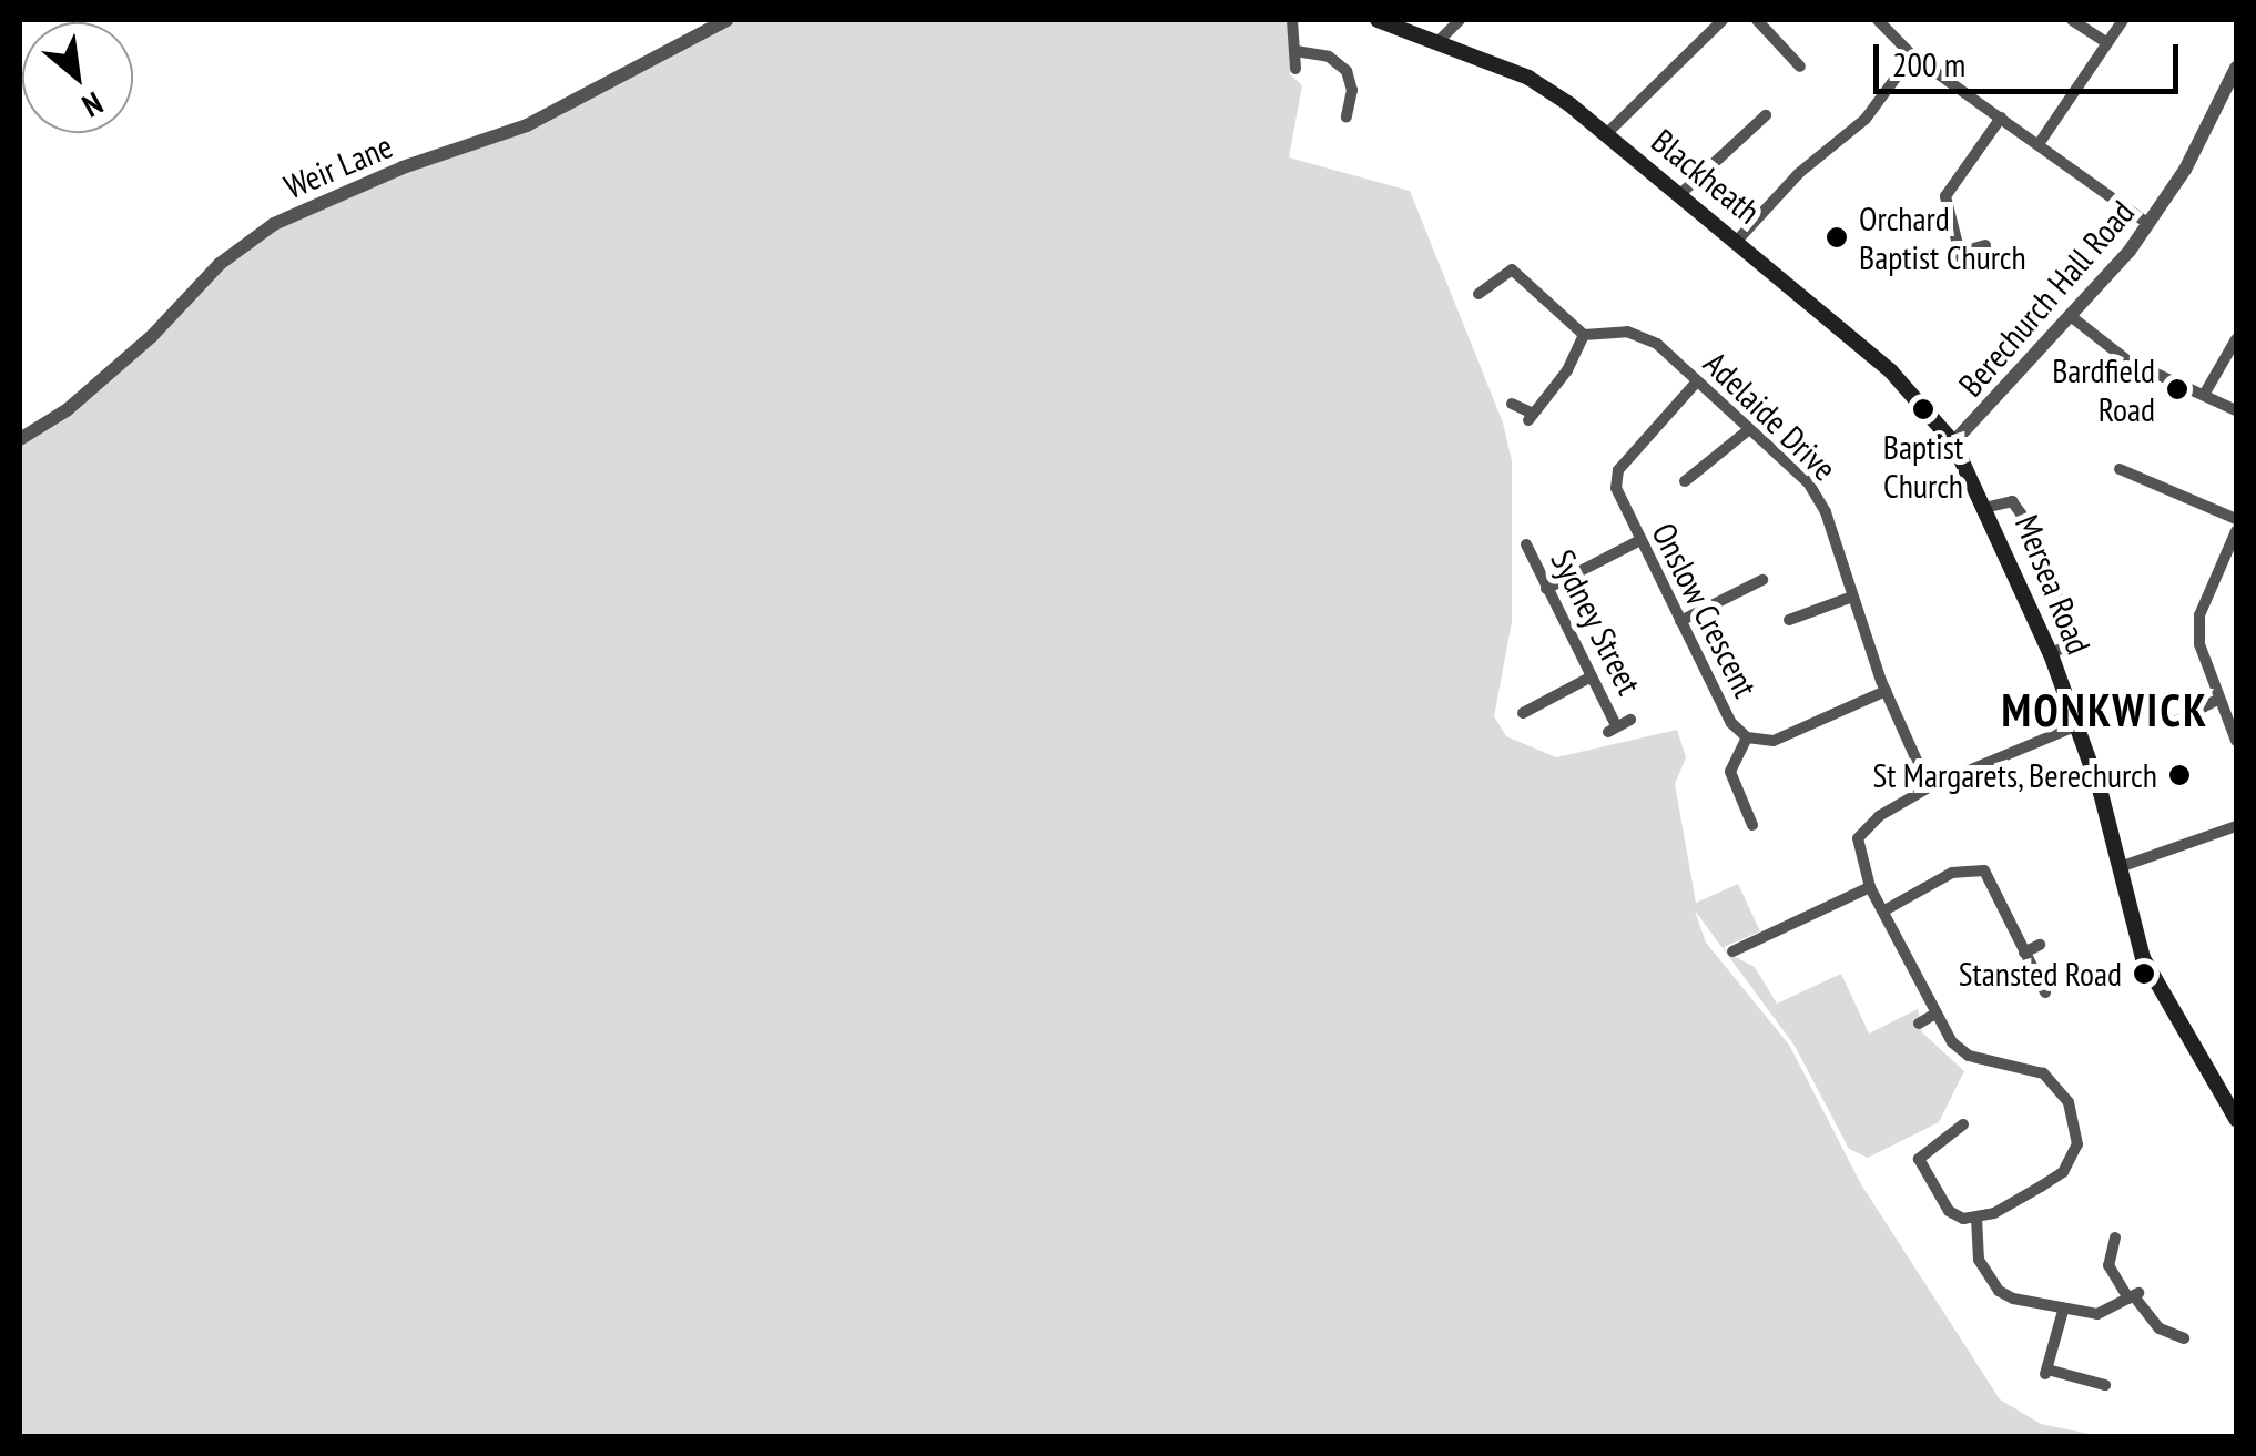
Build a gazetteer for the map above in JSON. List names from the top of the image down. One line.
{"streets":{"main road":["Blackheath","Mersea Road"],"street":["Weir Lane","Berechurch Hall Road","Adelaide Drive","Onslow Crescent","Sydney Street"]},"crossings":[["Blackheath","Berechurch Hall Road"],["Blackheath","Mersea Road"],["Berechurch Hall Road","Mersea Road"],["Adelaide Drive","Onslow Crescent"]],"districts":["MONKWICK"],"places":["Orchard Baptist Church","Bardfield Road","Baptist Church","St Margarets, Berechurch","Stansted Road"],"scale_bar":"200 m","north":"bottom right"}
